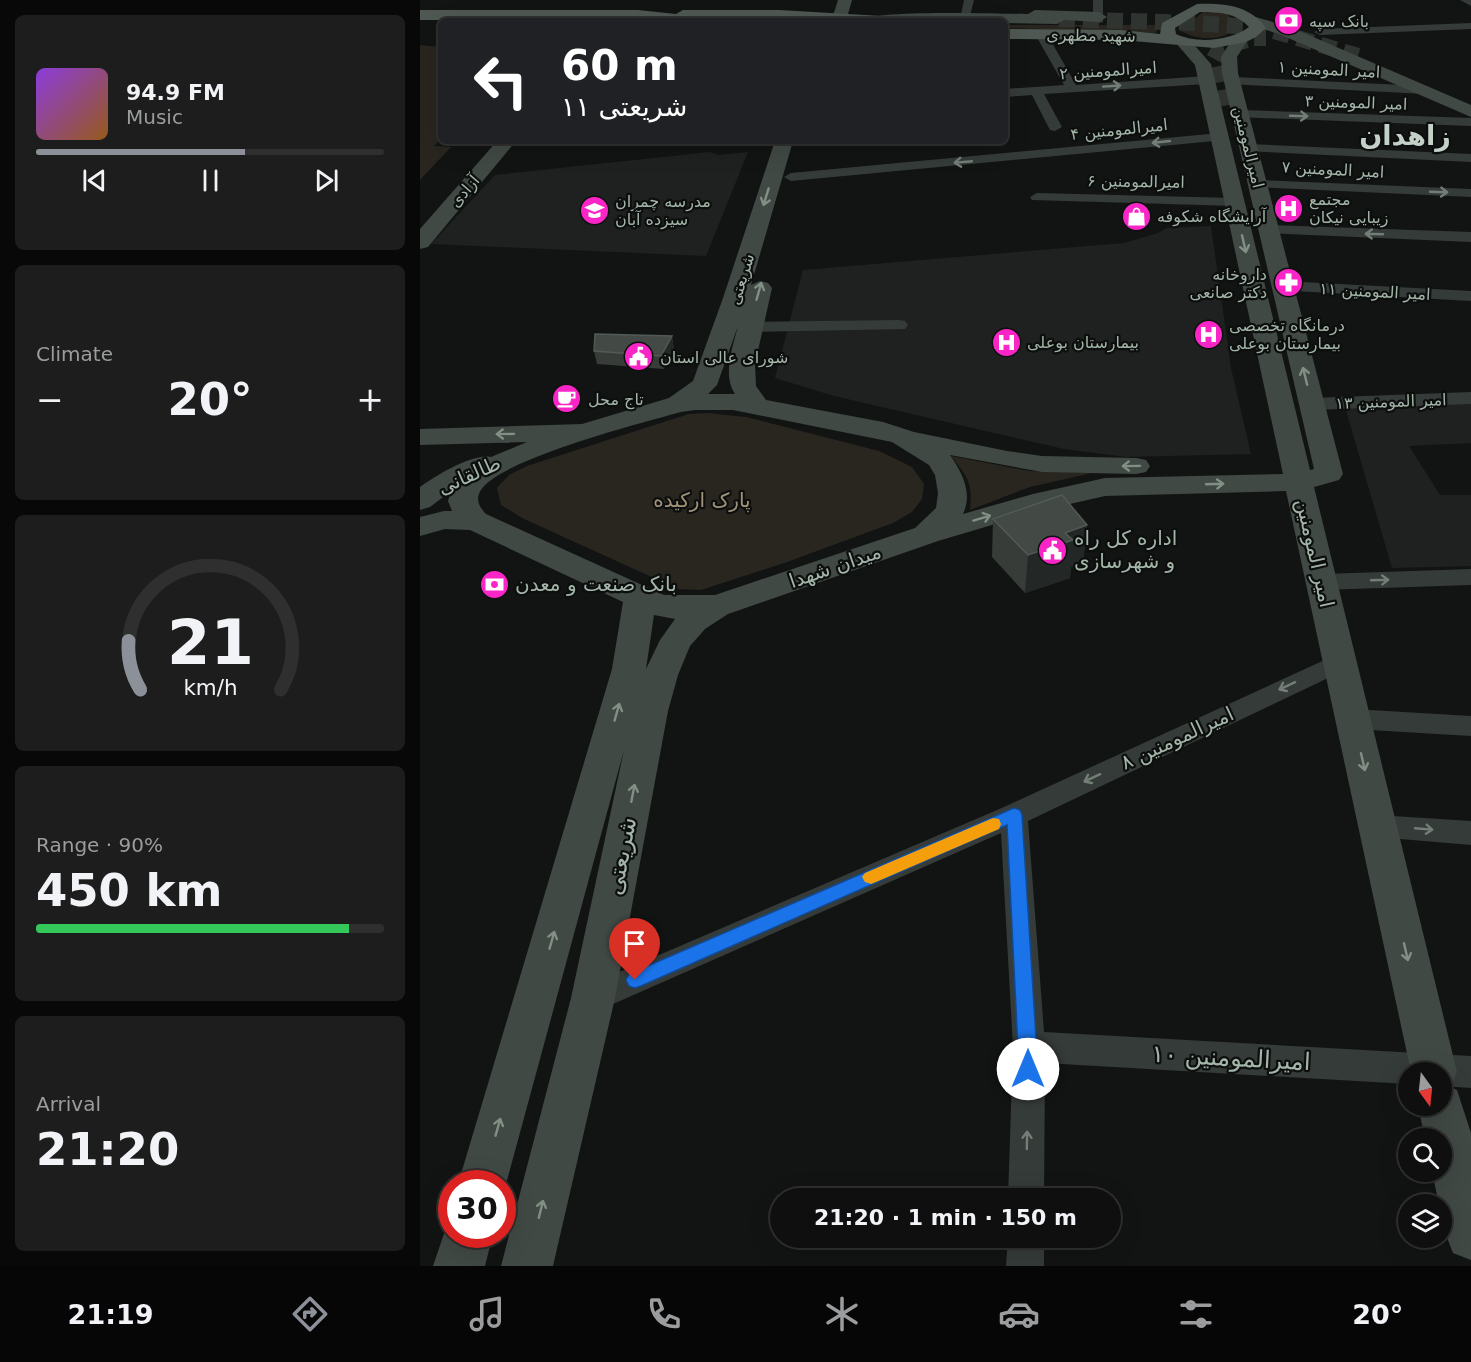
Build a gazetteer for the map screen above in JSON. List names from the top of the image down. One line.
{"streets":{"main road":["شهید مطهری","امیرالمومنین","آزادی","شریعتی","طالقانی","امیر المومنین","میدان شهدا"],"street":["امیر المومنین ۱","امیرالمومنین ۲","امیر المومنین ۳","امیرالمومنین ۴","امیر المومنین ۷","امیرالمومنین ۶","امیر المومنین ۱۱","امیر المومنین ۱۳","امیرالمومنین ۸","امیرالمومنین ۱۰"]},"crossings":[["شهید مطهری","امیرالمومنین"],["شهید مطهری","امیر المومنین"],["امیر المومنین ۱","امیرالمومنین ۲"],["امیر المومنین ۱","امیرالمومنین"],["امیر المومنین ۱","امیر المومنین"],["امیرالمومنین ۲","امیرالمومنین"],["امیرالمومنین ۲","امیر المومنین"],["امیر المومنین ۳","امیرالمومنین"],["امیرالمومنین ۴","امیر المومنین"],["امیرالمومنین","امیر المومنین ۷"],["امیرالمومنین","امیرالمومنین ۶"],["امیرالمومنین","امیر المومنین ۱۱"],["امیرالمومنین","امیر المومنین ۱۳"],["امیرالمومنین","امیر المومنین"],["امیر المومنین ۷","امیرالمومنین ۶"],["امیر المومنین ۷","امیر المومنین"],["امیرالمومنین ۶","امیر المومنین"],["شریعتی","میدان شهدا"],["شریعتی","امیرالمومنین ۸"],["طالقانی","میدان شهدا"],["امیر المومنین","امیرالمومنین ۸"]],"one_way":["امیرالمومنین ۲","امیرالمومنین ۴","امیر المومنین","امیرالمومنین ۸"],"districts":["زاهدان"],"parks":["پارک ارکیده"],"places":{"bank":["بانک سپه","بانک صنعت و معدن"],"hospital":["مجتمع زیبایی نیکان","درمانگاه تخصصی بیمارستان بوعلی","بیمارستان بوعلی"],"school or university":["مدرسه چمران سیزده آبان"],"shop":["آرایشگاه شکوفه"],"pharmacy":["داروخانه دکتر صانعی"],"public building":["شورای عالی استان","اداره کل راه و شهرسازی"],"cafe":["تاج محل"]},"north":"bottom","page":{"turn":["60 m","شریعتی ۱۱"],"song":["94.9 FM","Music"],"tile":["Climate",["Range · 90%","450 km"],["Arrival","21:20"]],"heat":["−","20°","+"],"limit":"30","trip":"21:20 · 1 min · 150 m","tabs":["21:19","20°"],"gauge":["21","km/h"]}}
